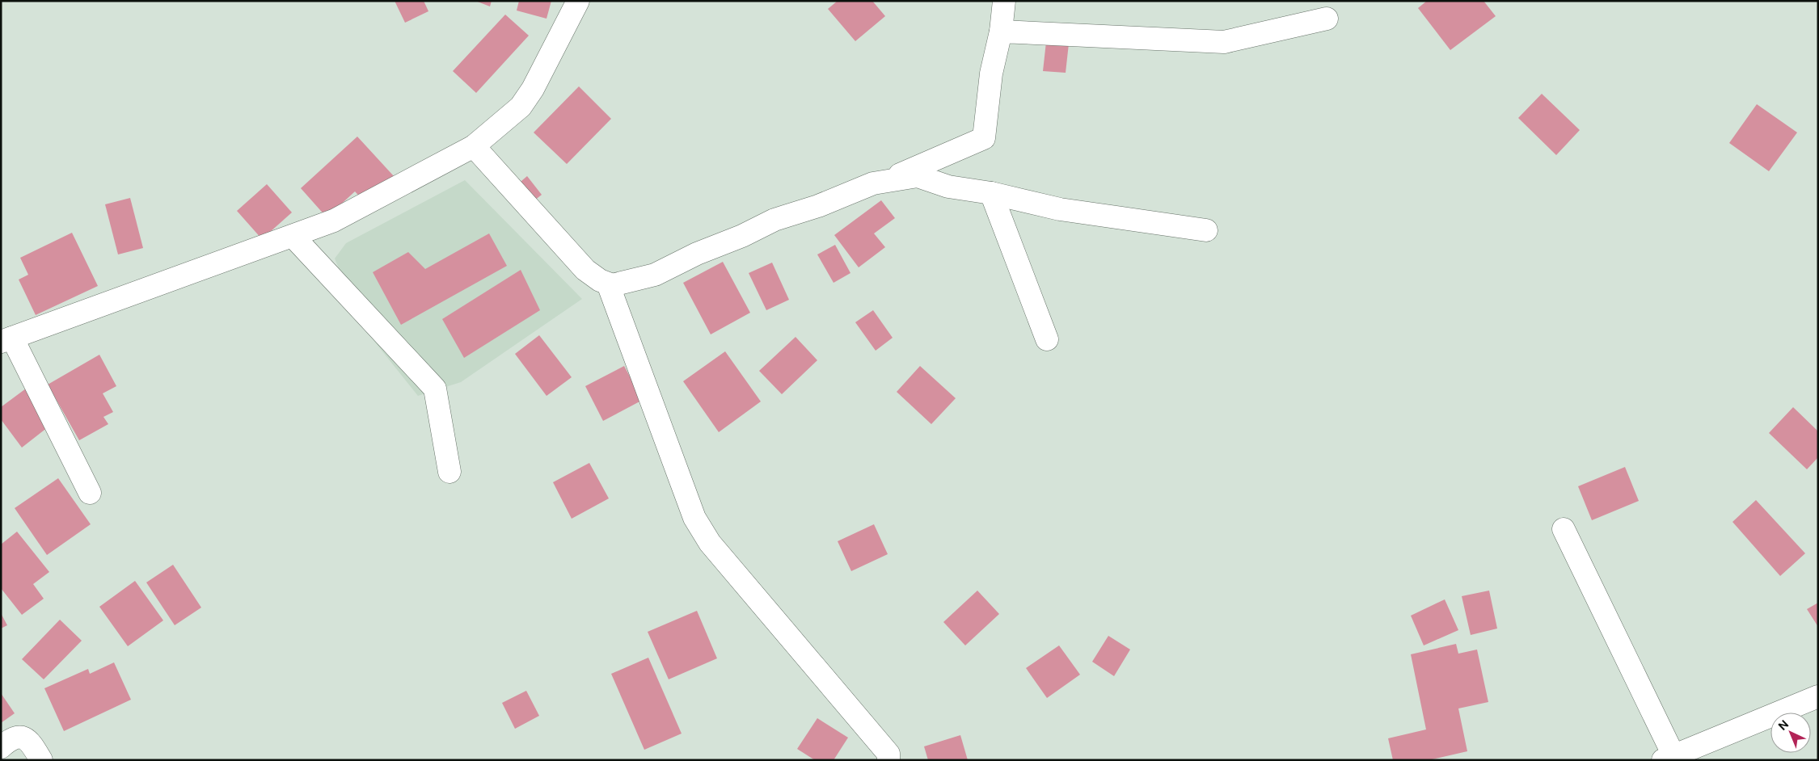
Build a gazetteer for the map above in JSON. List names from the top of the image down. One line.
{"north":"top left"}
